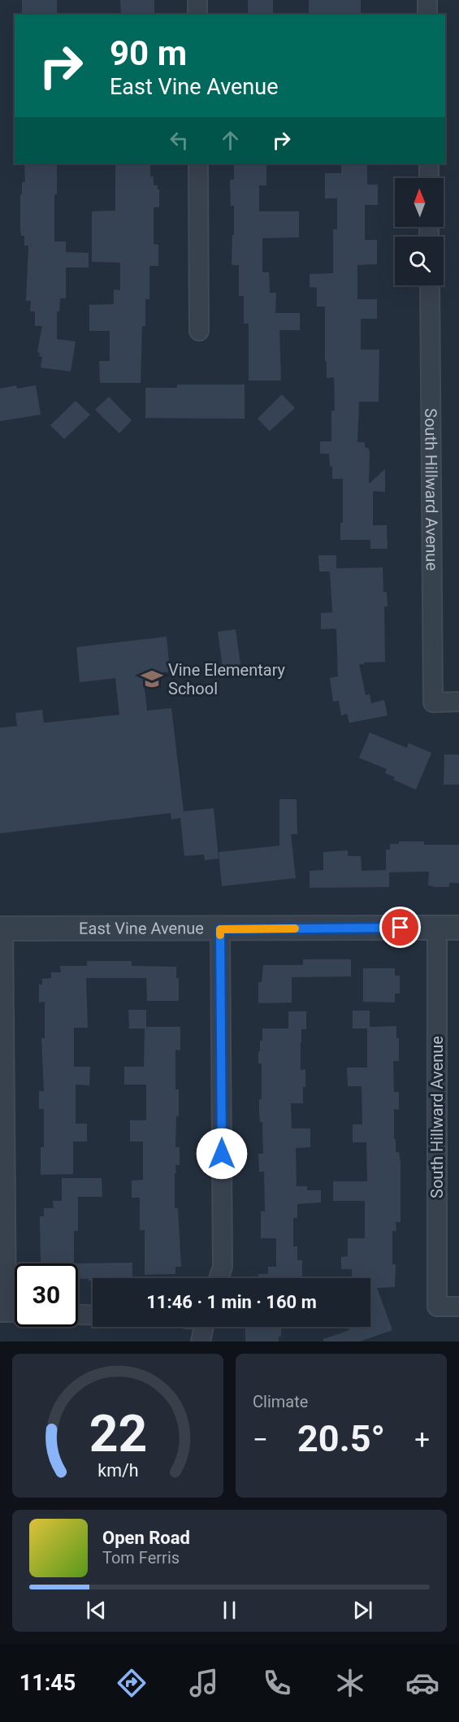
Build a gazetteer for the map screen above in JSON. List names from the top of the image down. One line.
{"streets":{"street":["South Hillward Avenue","East Vine Avenue"]},"crossings":[["South Hillward Avenue","East Vine Avenue"]],"places":{"school or university":["Vine Elementary School"]},"north":"top","page":{"turn":["90 m","East Vine Avenue"],"limit":"30","trip":"11:46 · 1 min · 160 m","tile":"Climate","heat":["−","20.5°","+"],"song":["Open Road","Tom Ferris"],"tabs":"11:45","gauge":["22","km/h"]}}
